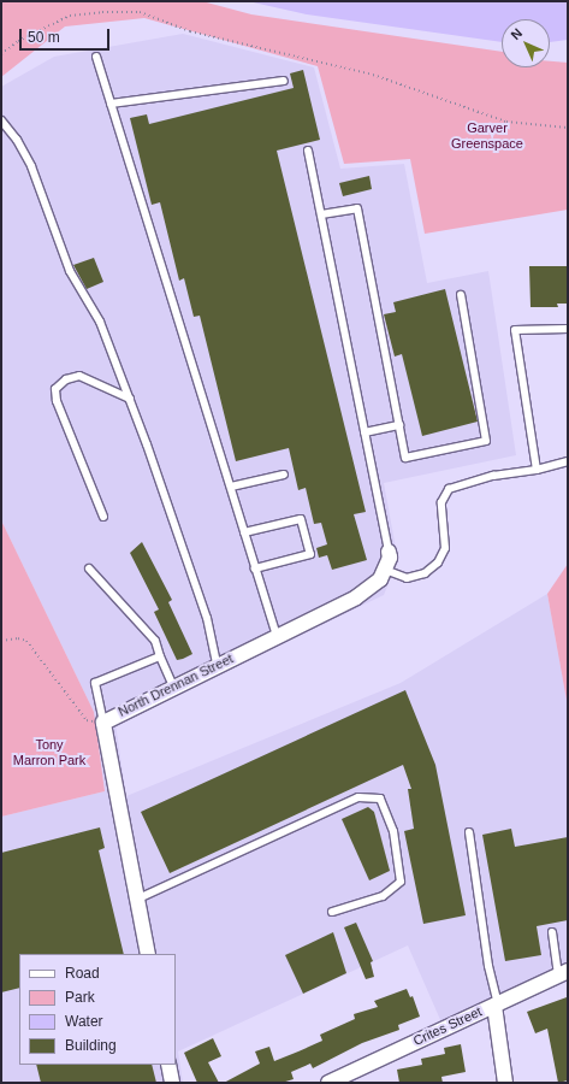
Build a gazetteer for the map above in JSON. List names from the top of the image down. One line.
{"streets":{"street":["North Drennan Street","Crites Street"]},"parks":["Garver Greenspace","Tony Marron Park"],"legend":["Road","Park","Water","Building"],"scale_bar":"50 m","north":"top left"}
